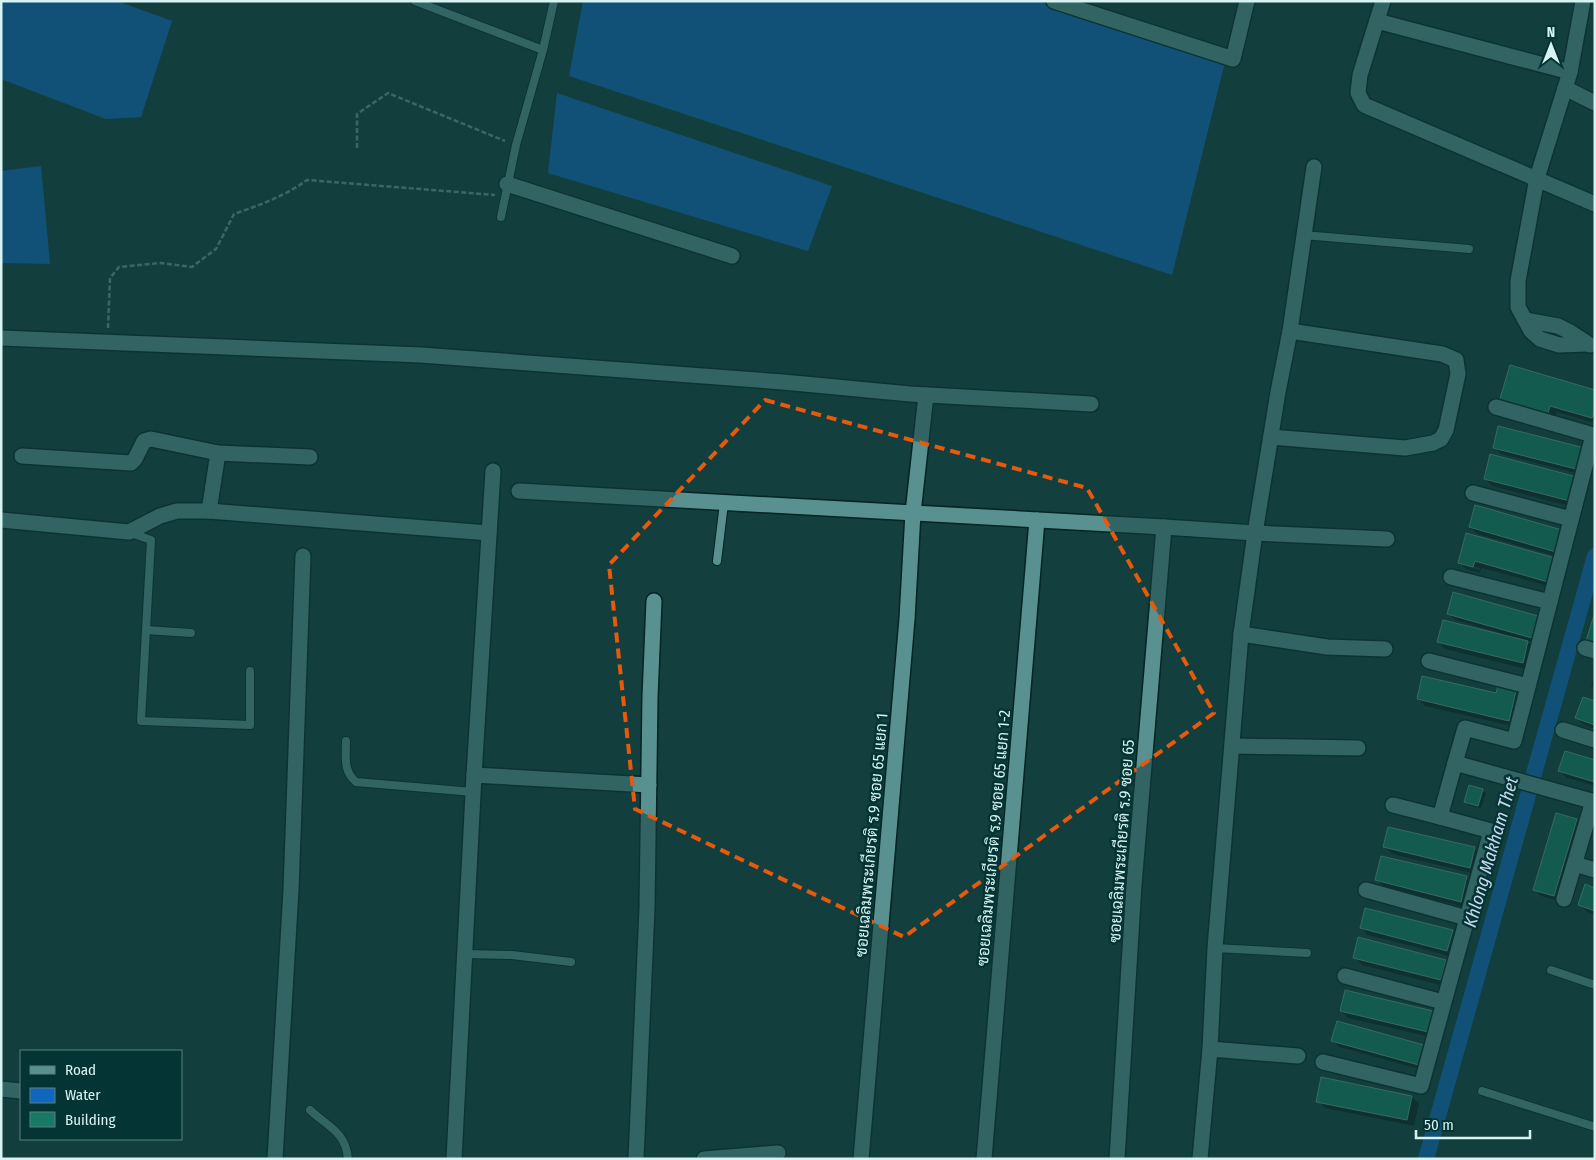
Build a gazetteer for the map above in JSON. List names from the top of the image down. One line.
{"streets":{"street":["ซอยเฉลิมพระเกียรติ ร.9 ซอย 65 แยก 1","ซอยเฉลิมพระเกียรติ ร.9 ซอย 65 แยก 1-2","ซอยเฉลิมพระเกียรติ ร.9 ซอย 65"]},"water":["Khlong Makham Thet"],"legend":["Road","Water","Building"],"scale_bar":"50 m","north":"top"}
